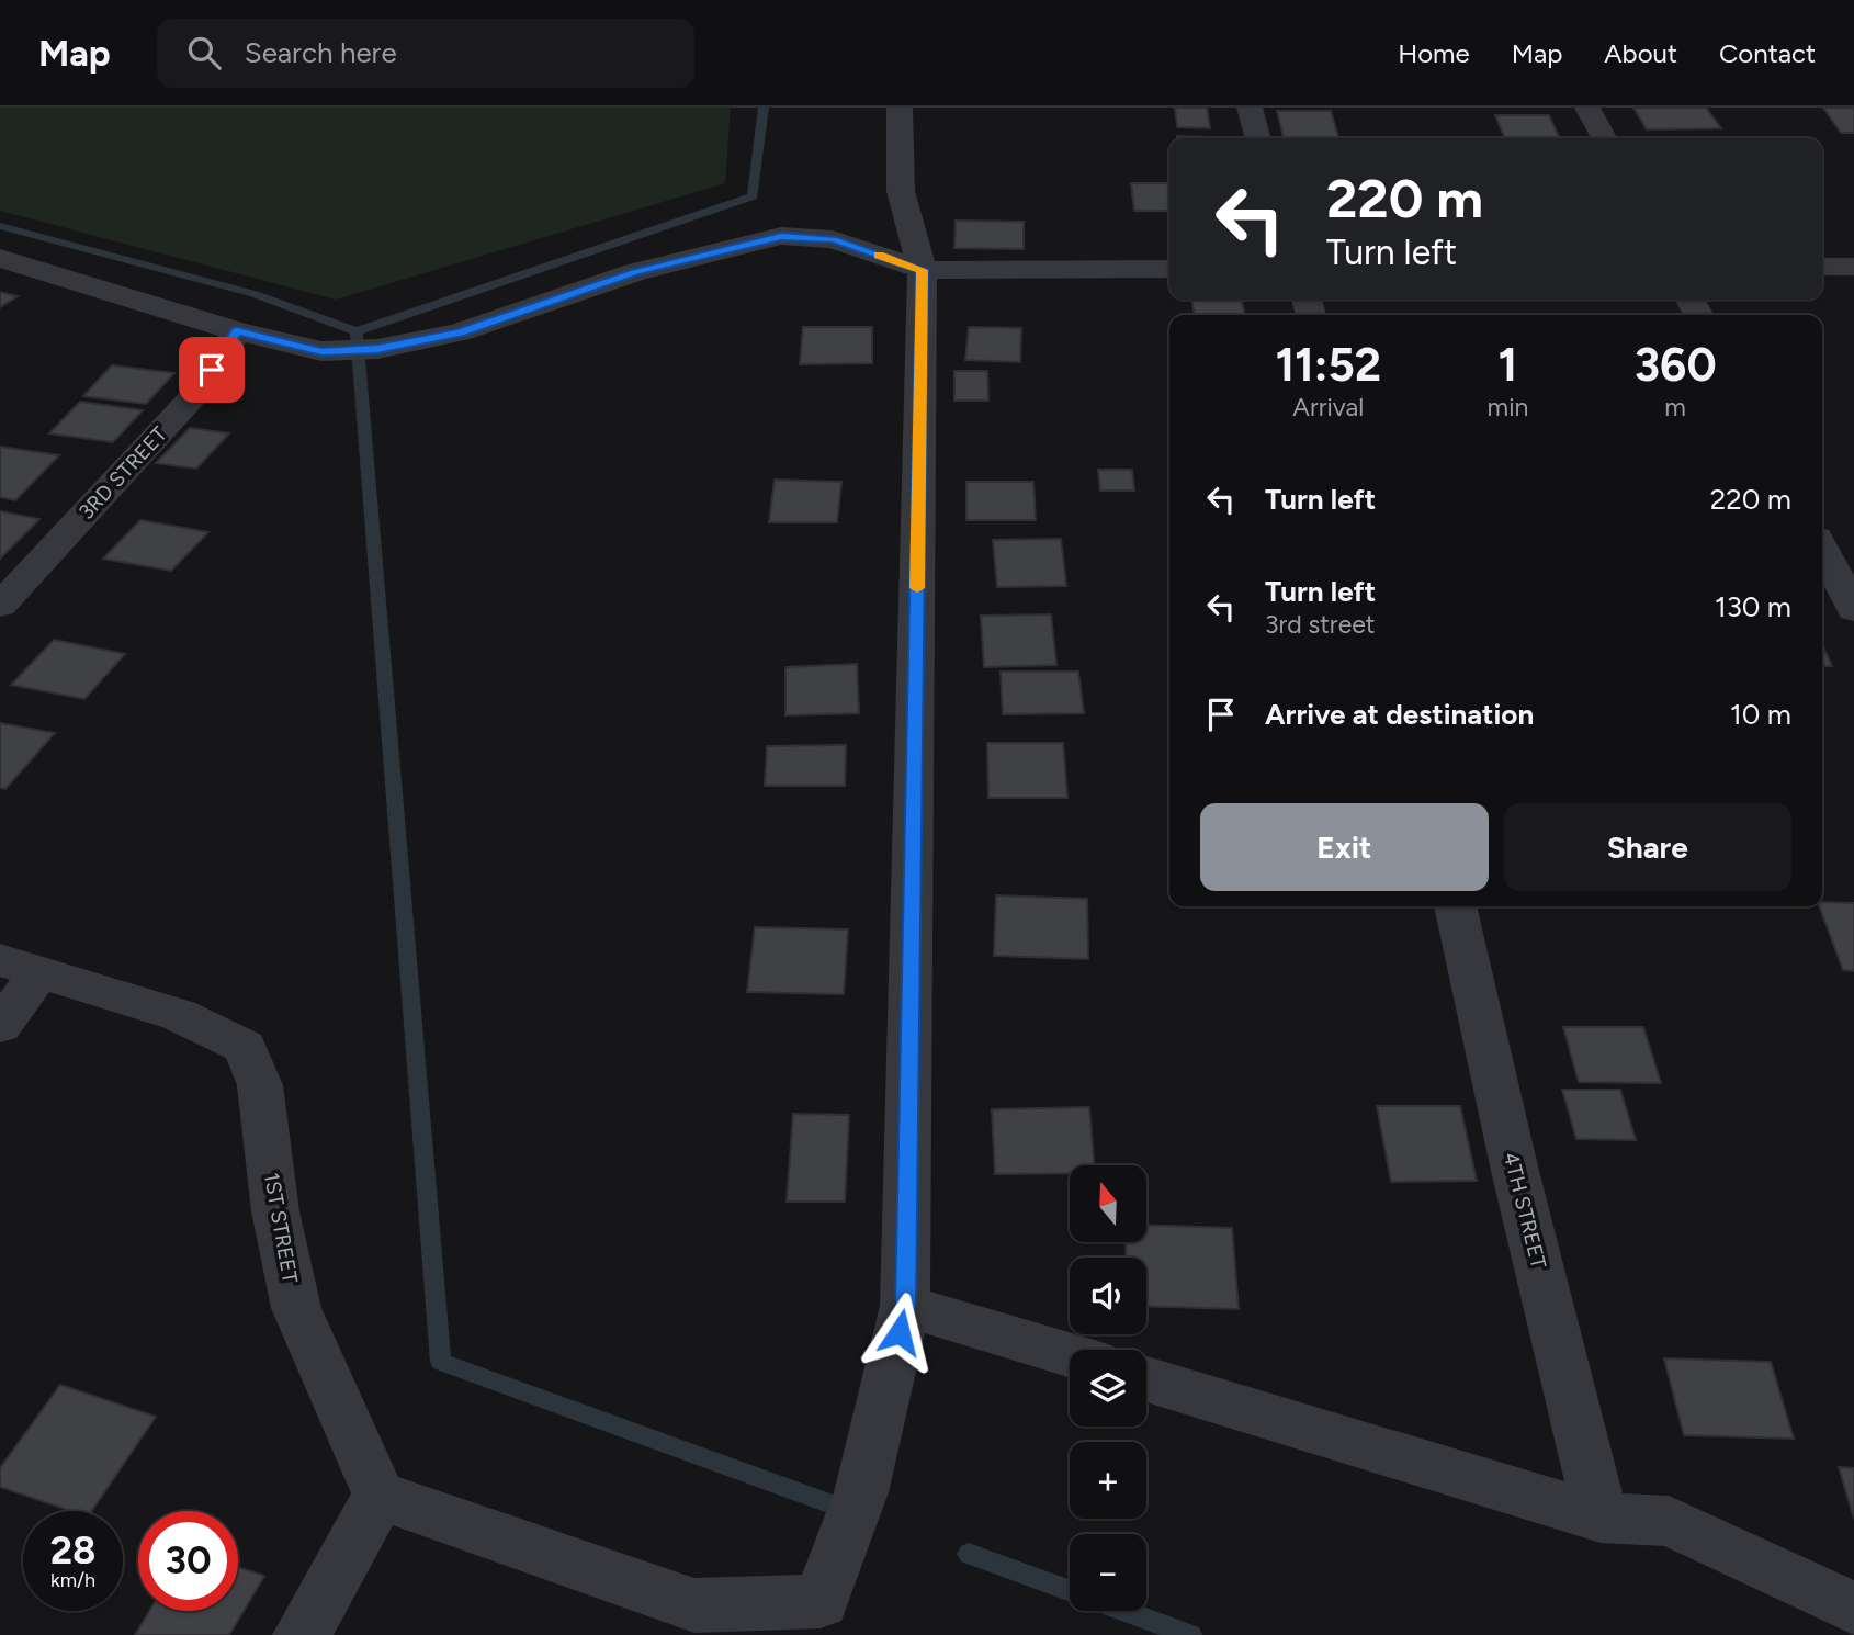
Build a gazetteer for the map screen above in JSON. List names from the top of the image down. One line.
{"streets":{"street":["3RD STREET","4TH STREET","1ST STREET"]},"north":"top","page":{"header":"Map","search":"Search here","nav":["Home","Map","About","Contact"],"turn":["220 m","Turn left"],"eta":["11:52","Arrival","1","min","360","m"],"list":[{"name":"Turn left","value":"220 m"},{"name":"Turn left","note":"3rd street","value":"130 m"},{"name":"Arrive at destination","value":"10 m"}],"buttons":["Exit","Share"],"map_buttons":["+","−"],"speed":"28 km/h","limit":"30"}}
